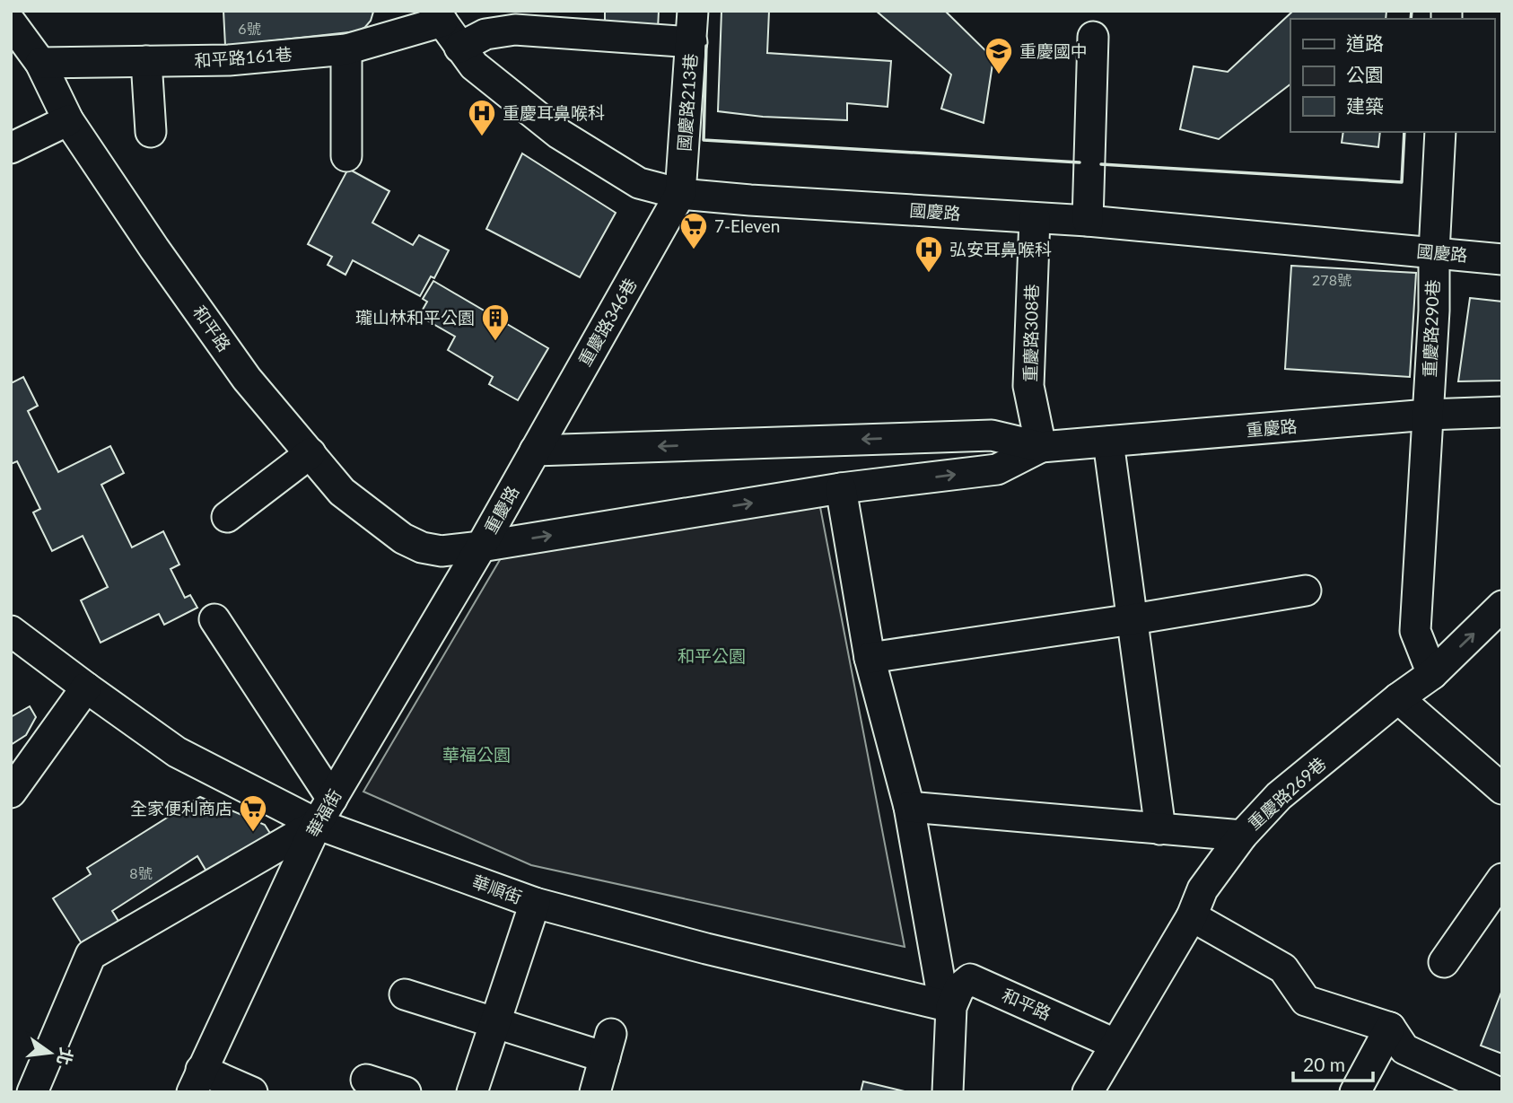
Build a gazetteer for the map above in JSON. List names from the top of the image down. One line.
{"streets":{"street":["和平路161巷","國慶路213巷","國慶路","重慶路346巷","和平路","重慶路290巷","重慶路308巷","重慶路","重慶路269巷","華福街","華順街"]},"crossings":[["和平路161巷","國慶路"],["和平路161巷","和平路"],["國慶路213巷","國慶路"],["國慶路213巷","重慶路346巷"],["國慶路","重慶路346巷"],["國慶路","重慶路290巷"],["國慶路","重慶路308巷"],["重慶路346巷","重慶路"],["和平路","重慶路"],["和平路","重慶路269巷"],["和平路","華福街"],["和平路","華順街"],["重慶路290巷","重慶路"],["重慶路290巷","重慶路269巷"],["重慶路308巷","重慶路"],["重慶路","華福街"],["華福街","華順街"]],"parks":["和平公園","華福公園"],"places":{"school or university":["重慶國中"],"hospital":["重慶耳鼻喉科","弘安耳鼻喉科"],"supermarket":["7-Eleven","全家便利商店"],"building":["瓏山林和平公園"]},"house_numbers":["6號","278號","8號"],"legend":["道路","公園","建築"],"scale_bar":"20 m","north":"right"}
